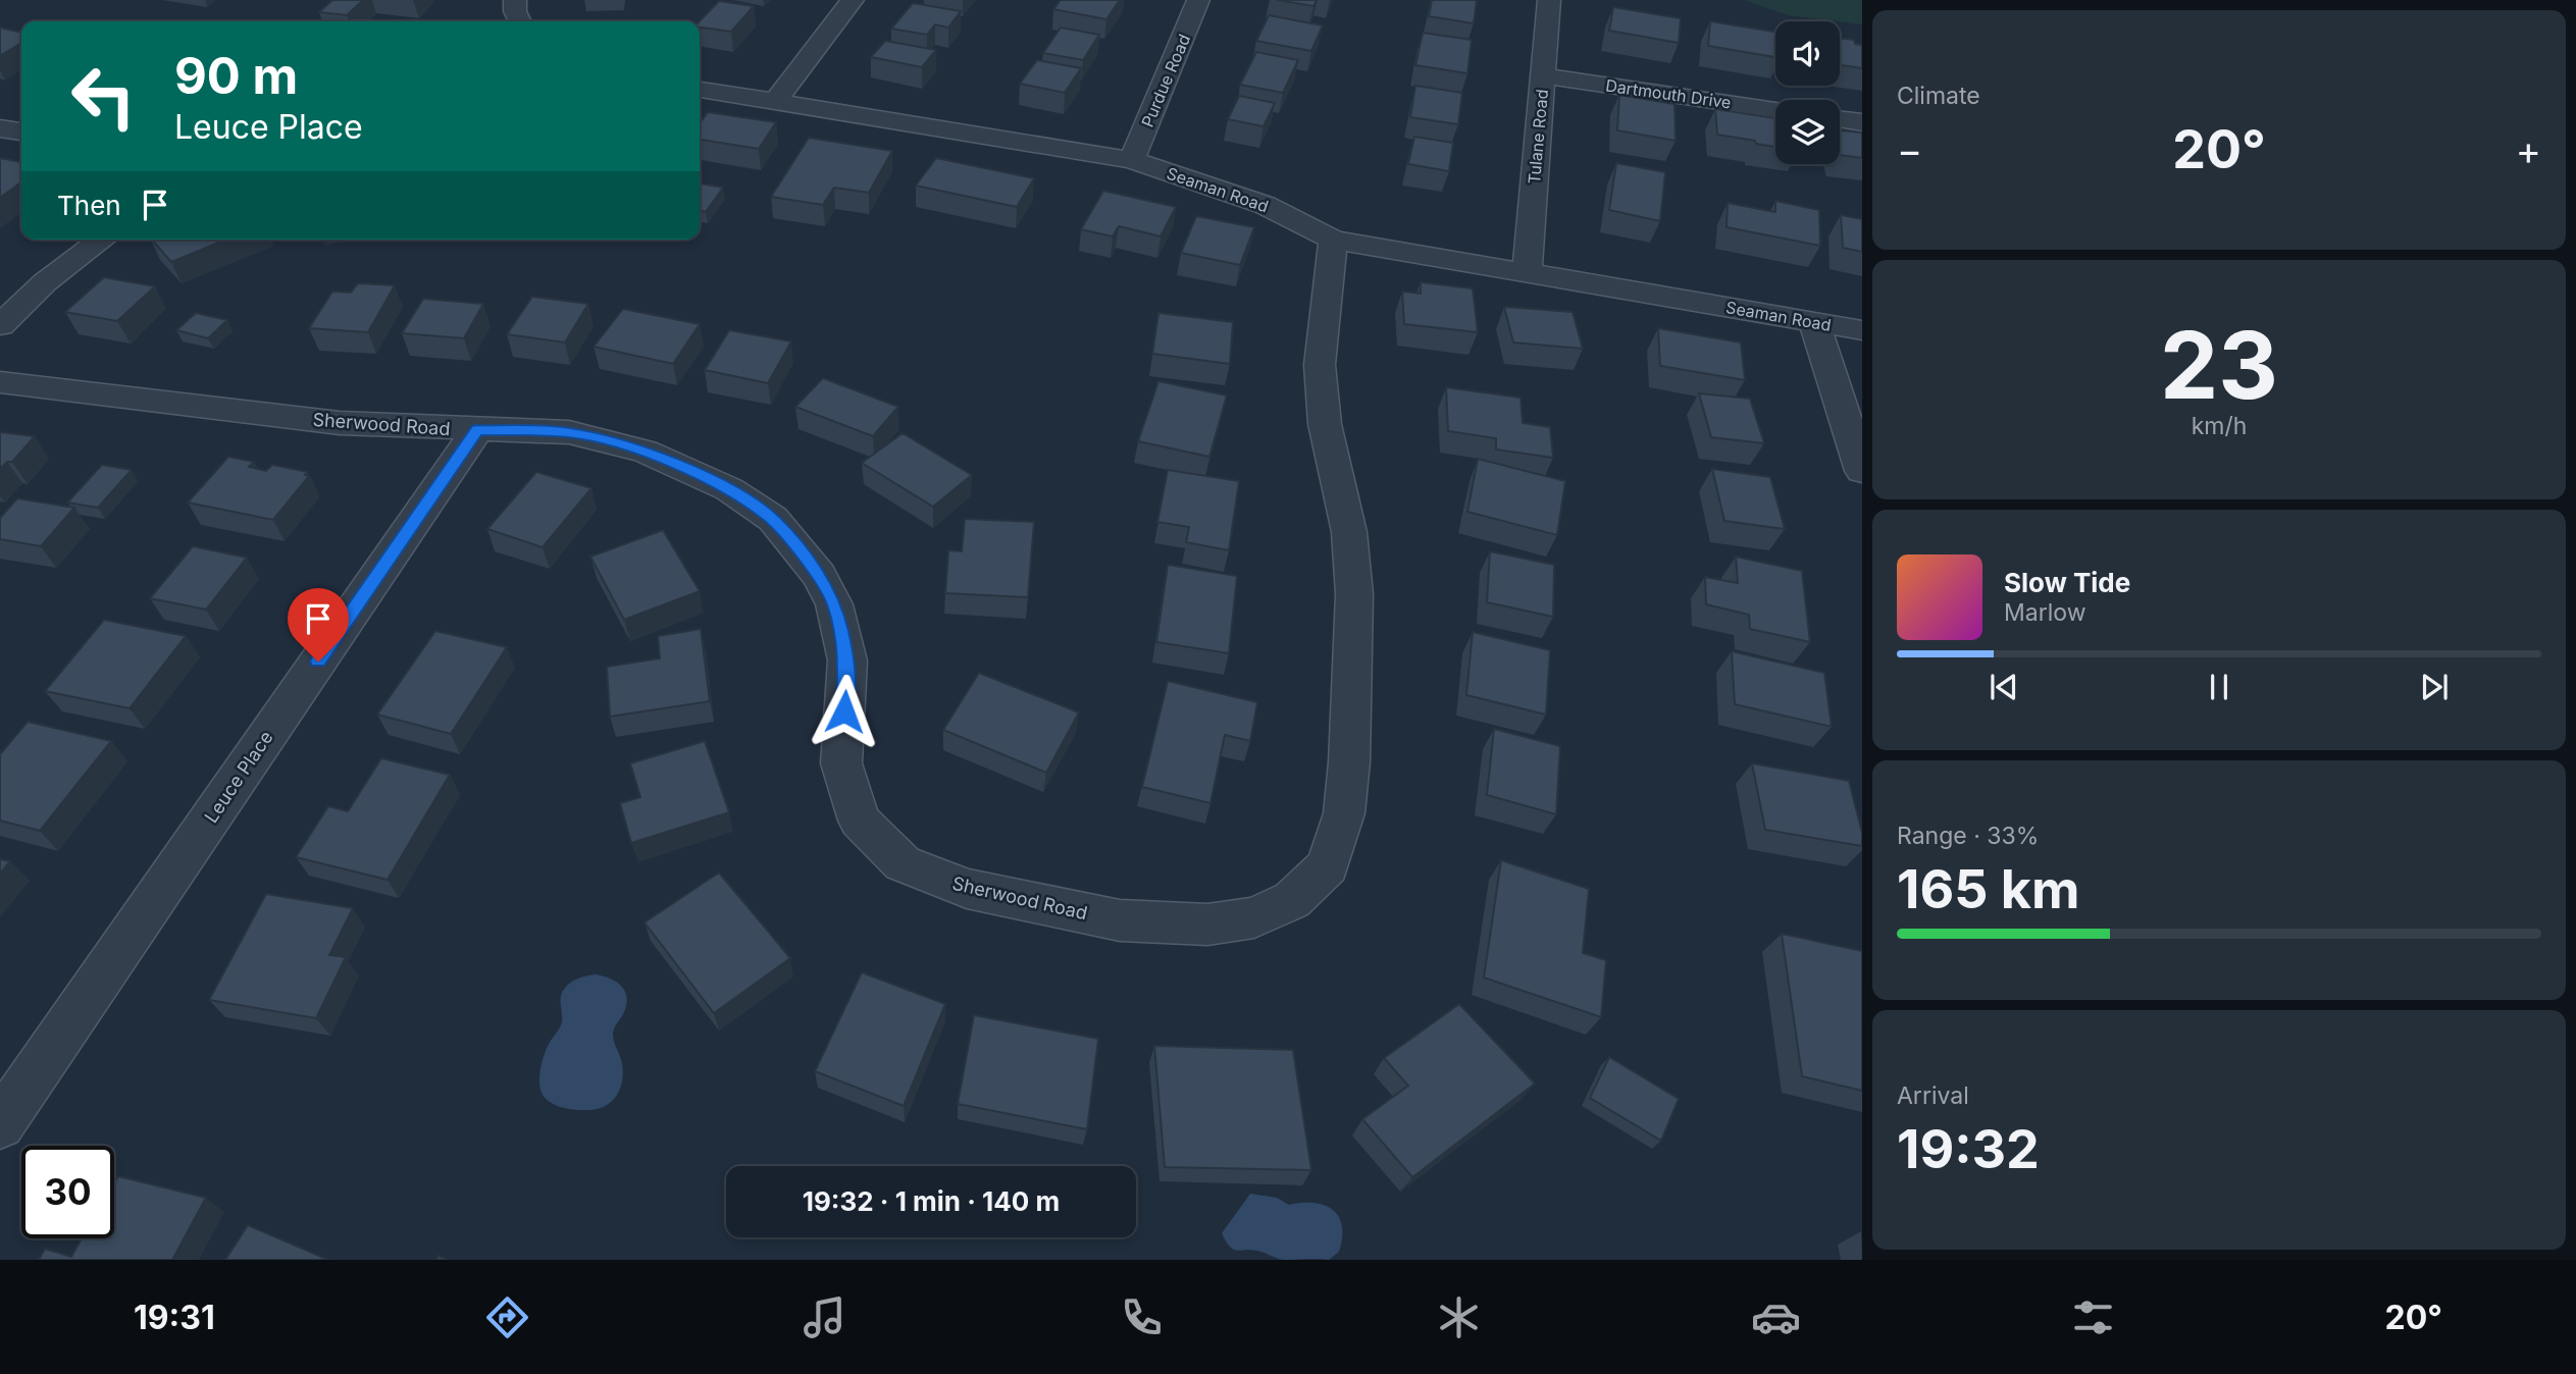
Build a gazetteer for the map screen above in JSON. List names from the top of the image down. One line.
{"streets":{"street":["Purdue Road","Dartmouth Drive","Tulane Road","Seaman Road","Sherwood Road","Leuce Place"]},"crossings":[["Purdue Road","Seaman Road"],["Dartmouth Drive","Tulane Road"],["Tulane Road","Seaman Road"],["Seaman Road","Sherwood Road"],["Sherwood Road","Leuce Place"]],"page":{"tile":["Climate",["23","km/h"],["Range · 33%","165 km"],["Arrival","19:32"]],"turn":["90 m","Leuce Place"],"heat":["−","20°","+"],"then":"Then","song":["Slow Tide","Marlow"],"limit":"30","trip":"19:32 · 1 min · 140 m","tabs":["19:31","20°"]}}
